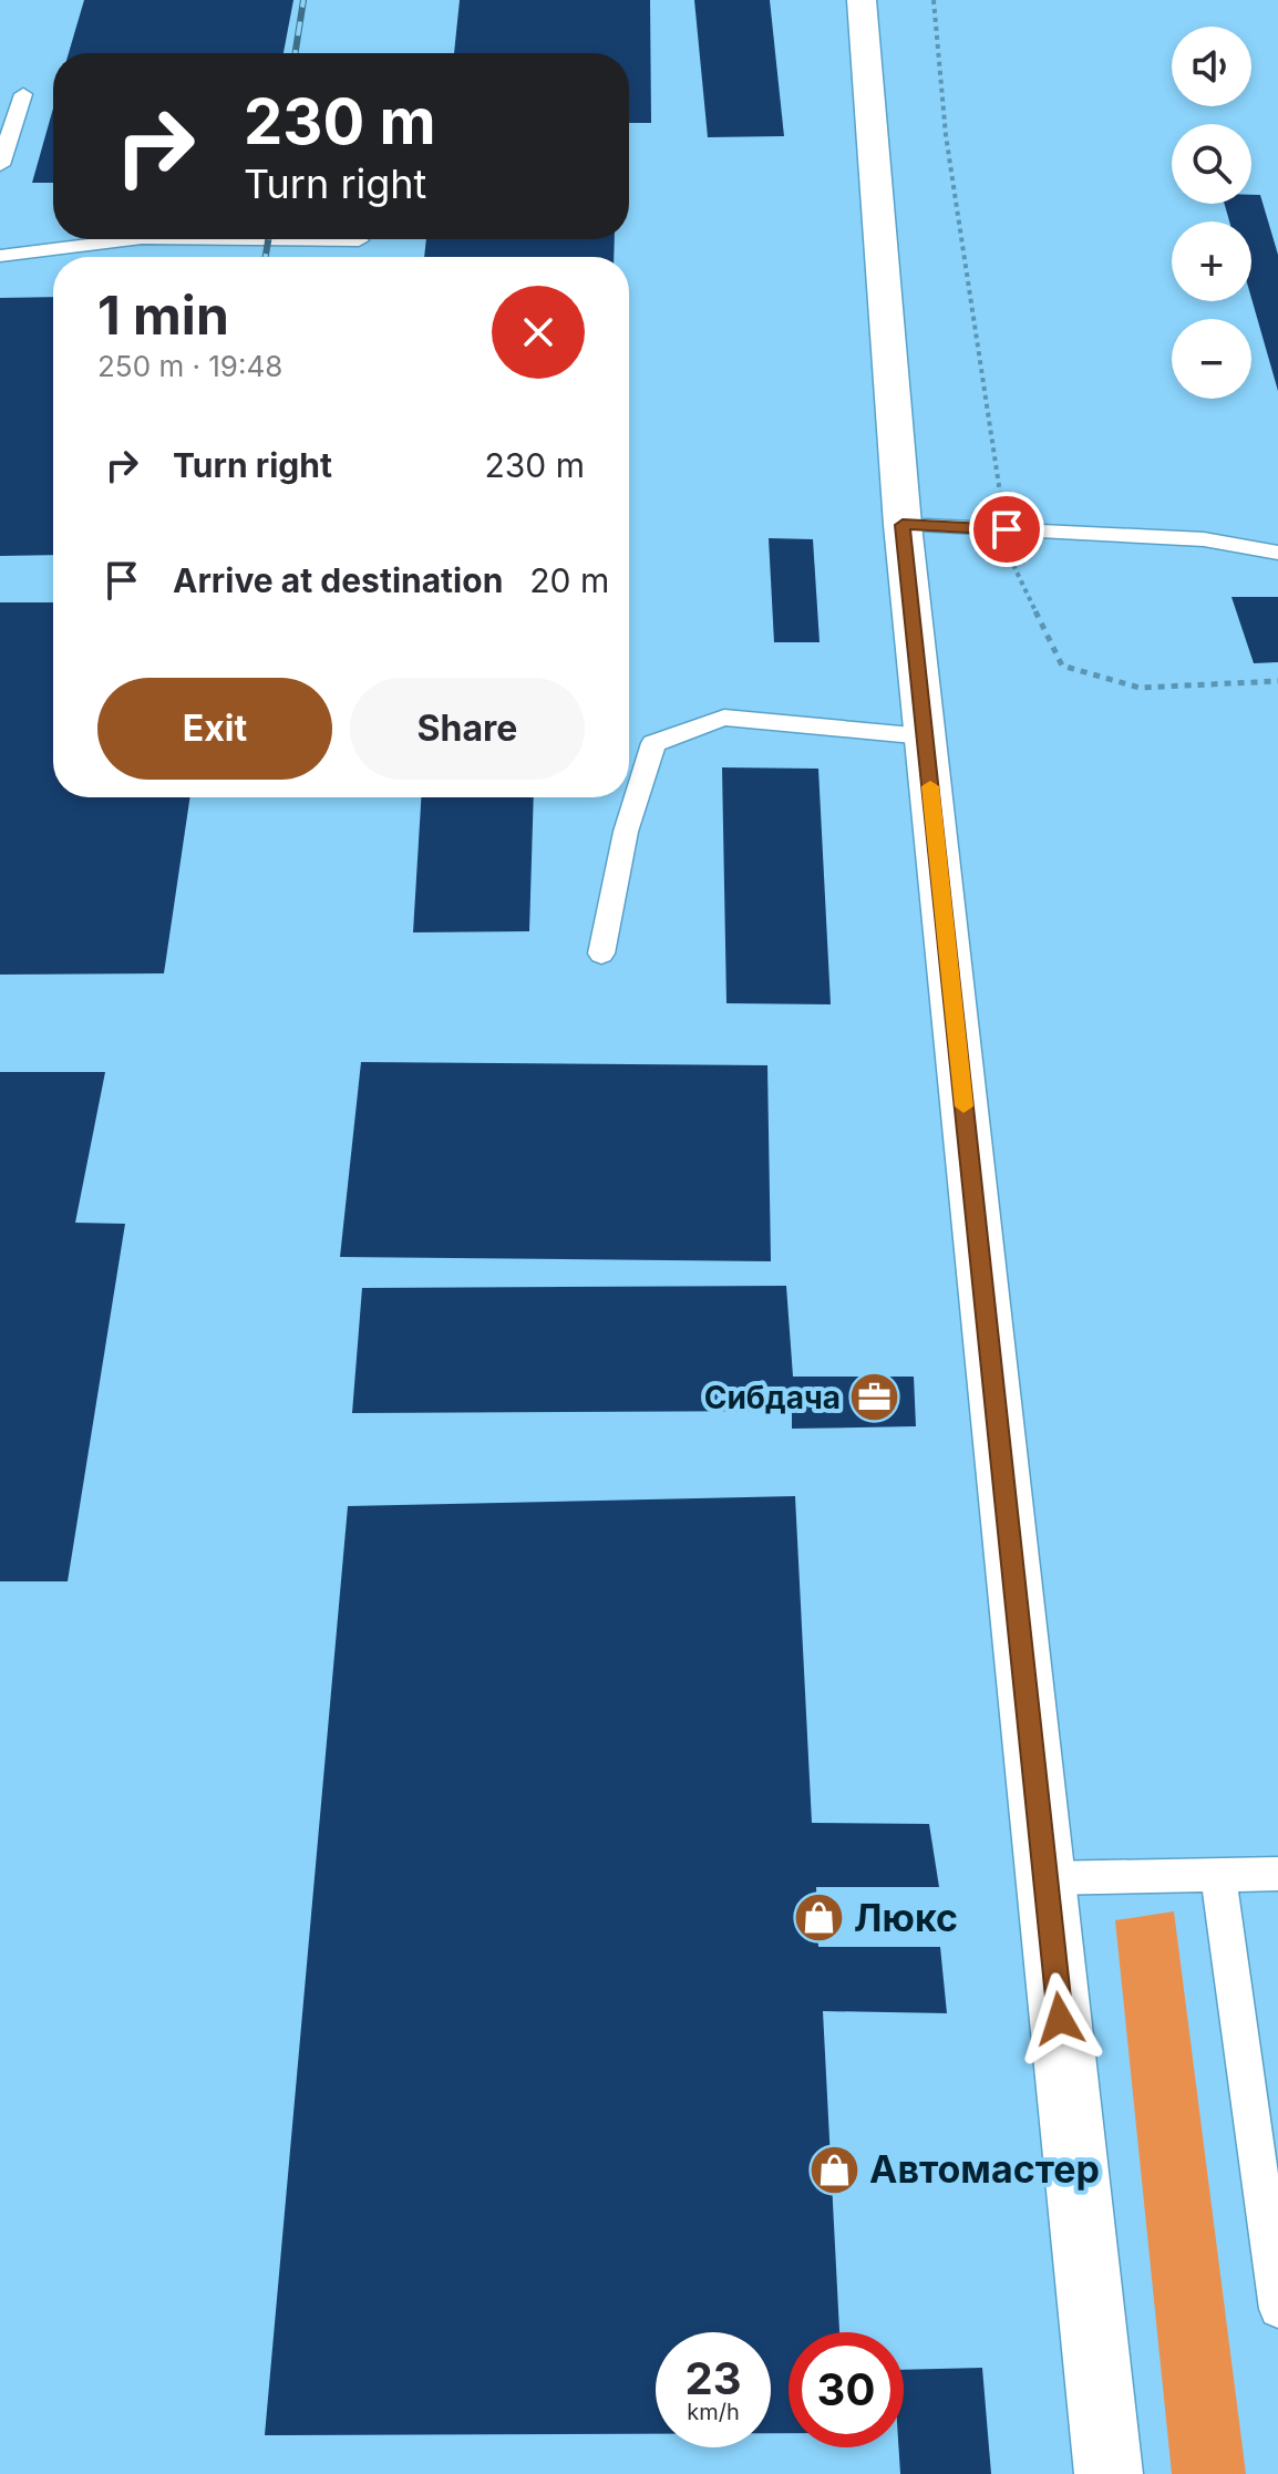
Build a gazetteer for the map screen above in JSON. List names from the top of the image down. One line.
{"places":{"office":["Сибдача"],"shop":["Люкс","Автомастер"]},"page":{"map_buttons":["+","−"],"turn":["230 m","Turn right"],"heading":["1 min","250 m · 19:48"],"list":[{"name":"Turn right","value":"230 m"},{"name":"Arrive at destination","value":"20 m"}],"buttons":["Exit","Share"],"speed":"23 km/h","limit":"30"}}
